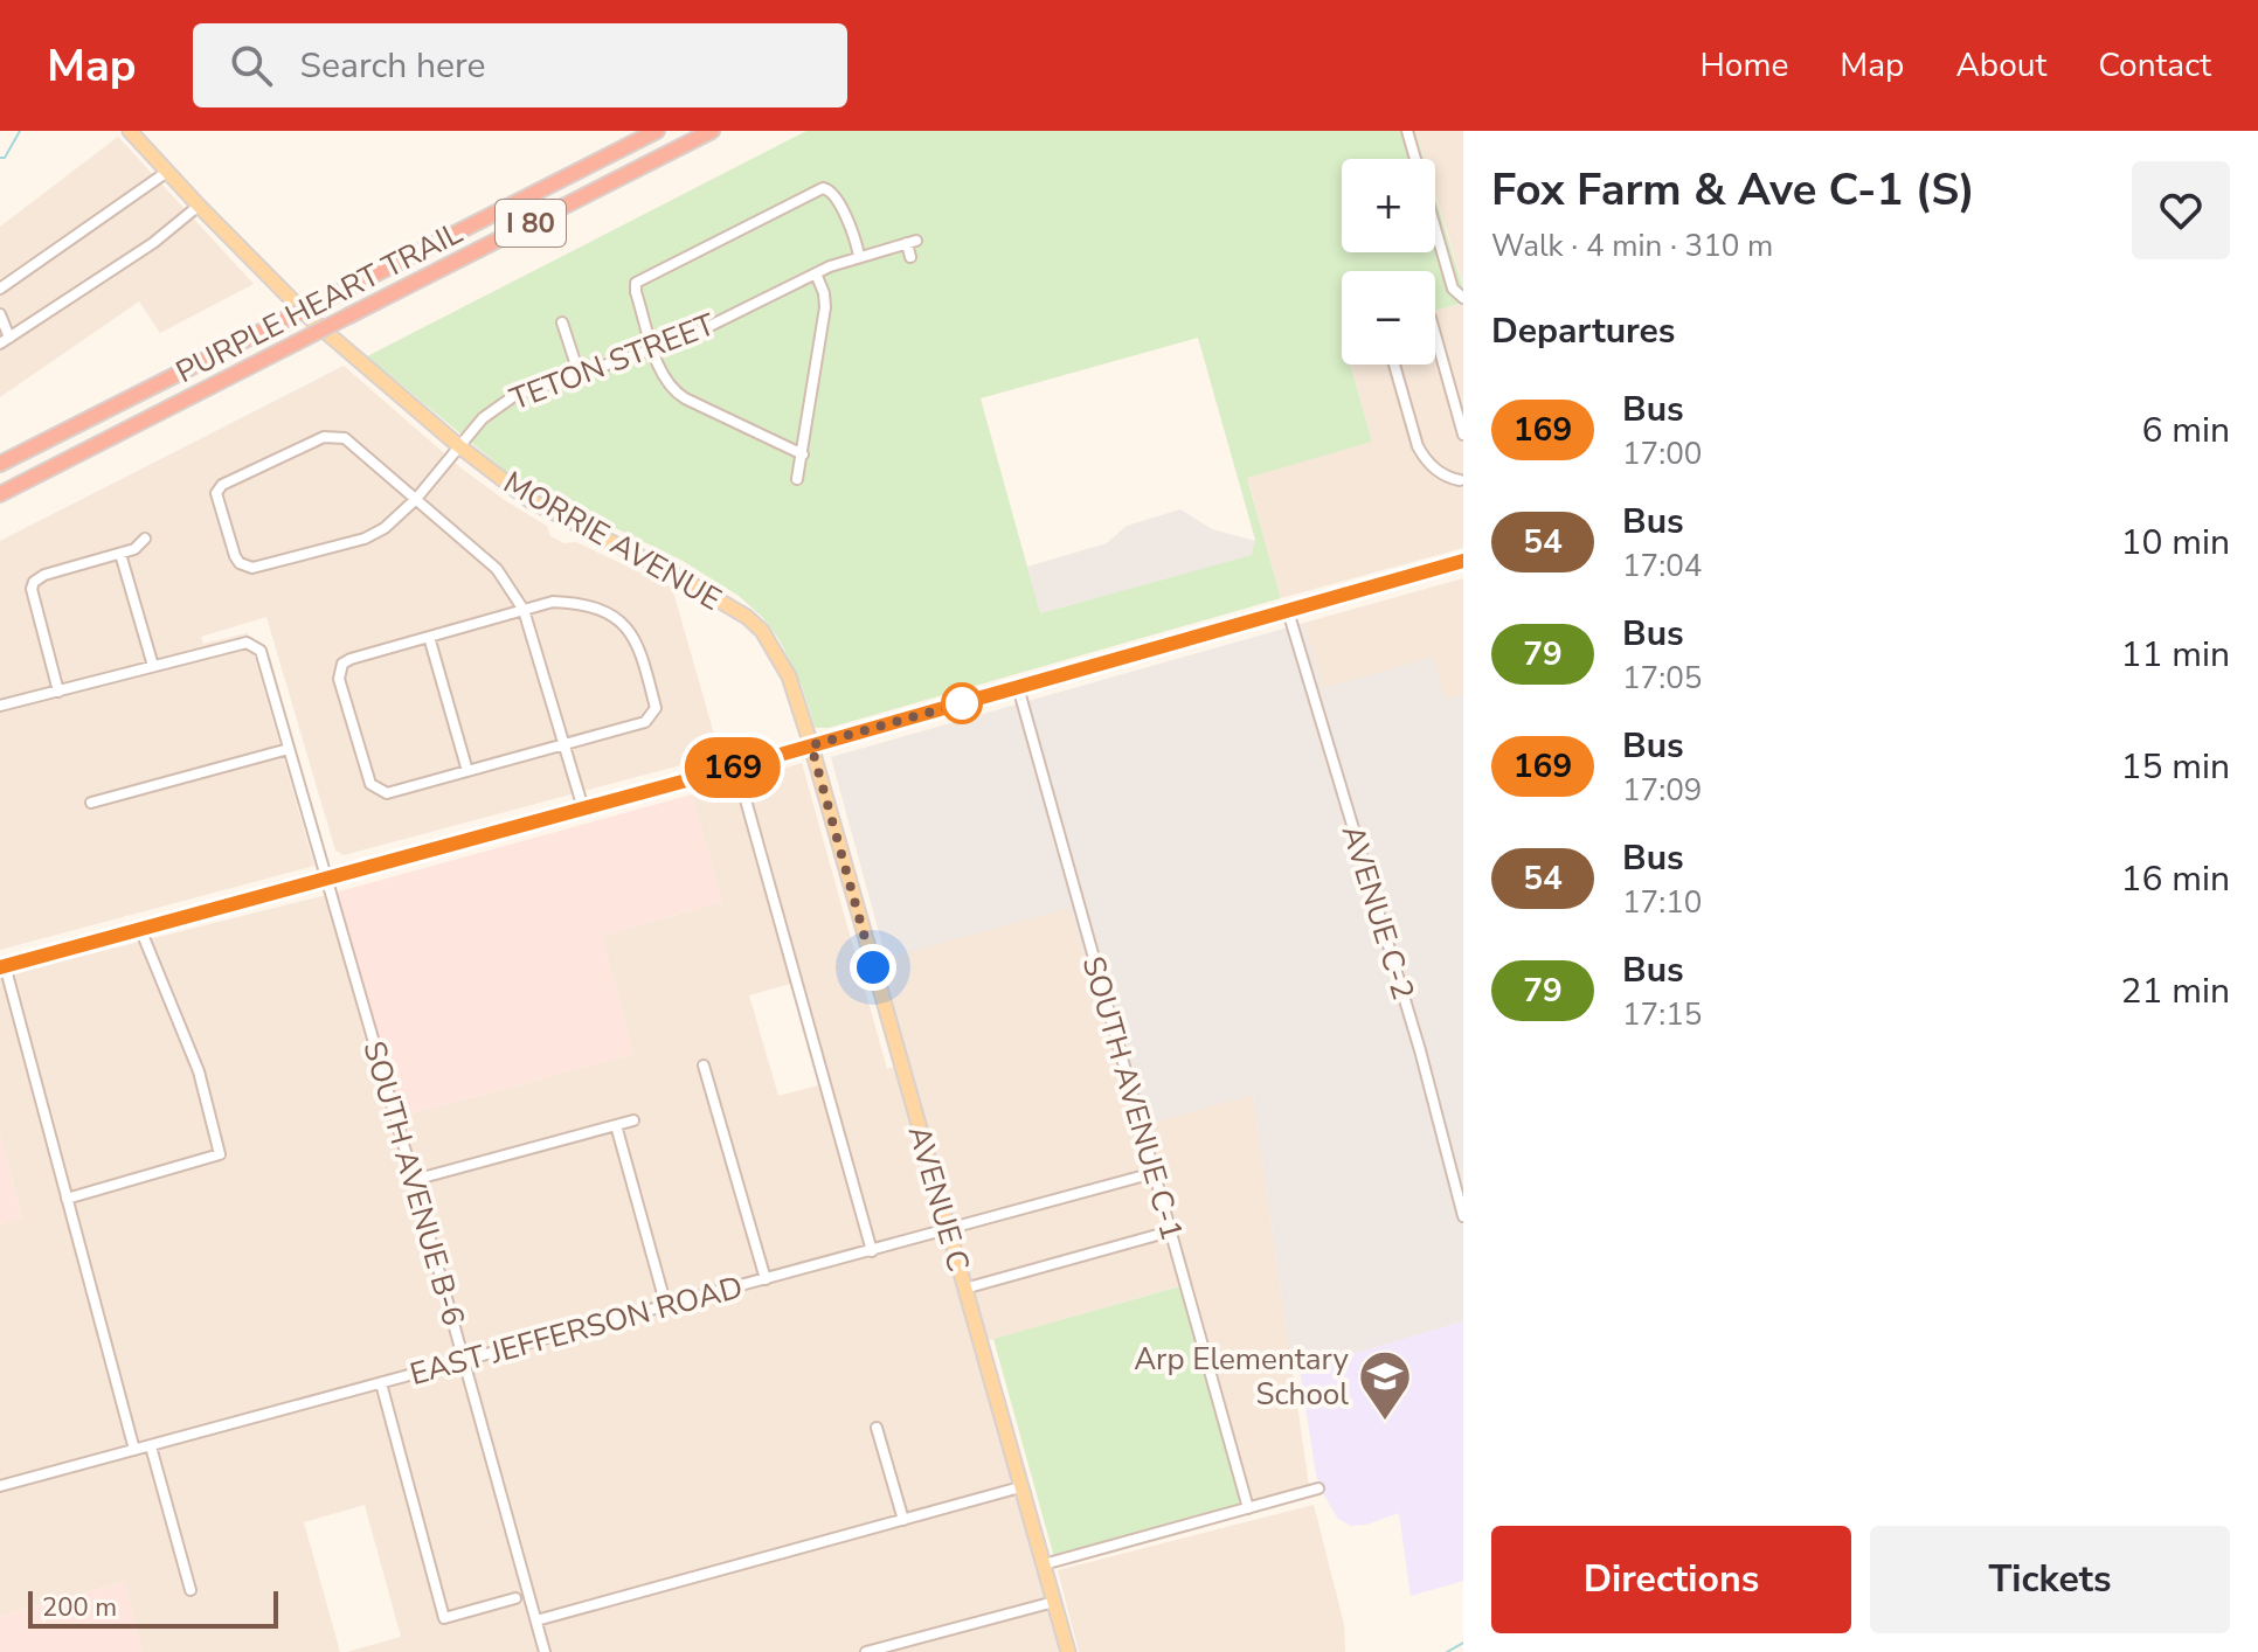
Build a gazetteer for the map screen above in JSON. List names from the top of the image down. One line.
{"streets":{"highway":["I 80","PURPLE HEART TRAIL"],"main road":["MORRIE AVENUE","AVENUE C"],"street":["TETON STREET","AVENUE C-2","SOUTH AVENUE C-1","SOUTH AVENUE B-6","EAST JEFFERSON ROAD"]},"crossings":[["TETON STREET","MORRIE AVENUE"],["MORRIE AVENUE","AVENUE C"],["SOUTH AVENUE C-1","EAST JEFFERSON ROAD"],["SOUTH AVENUE B-6","EAST JEFFERSON ROAD"],["AVENUE C","EAST JEFFERSON ROAD"]],"places":{"school or university":["Arp Elementary School"]},"lines":["bus line 169"],"scale_bar":"200 m","page":{"header":"Map","search":"Search here","nav":["Home","Map","About","Contact"],"on_map":"169","heading":[["Fox Farm & Ave C-1 (S)","Walk · 4 min · 310 m"],"Departures"],"map_buttons":["+","−"],"list":[{"mark":"169","name":"Bus","note":"17:00","value":"6 min"},{"mark":"54","name":"Bus","note":"17:04","value":"10 min"},{"mark":"79","name":"Bus","note":"17:05","value":"11 min"},{"mark":"169","name":"Bus","note":"17:09","value":"15 min"},{"mark":"54","name":"Bus","note":"17:10","value":"16 min"},{"mark":"79","name":"Bus","note":"17:15","value":"21 min"}],"buttons":["Directions","Tickets"],"scale":"200 m"}}
